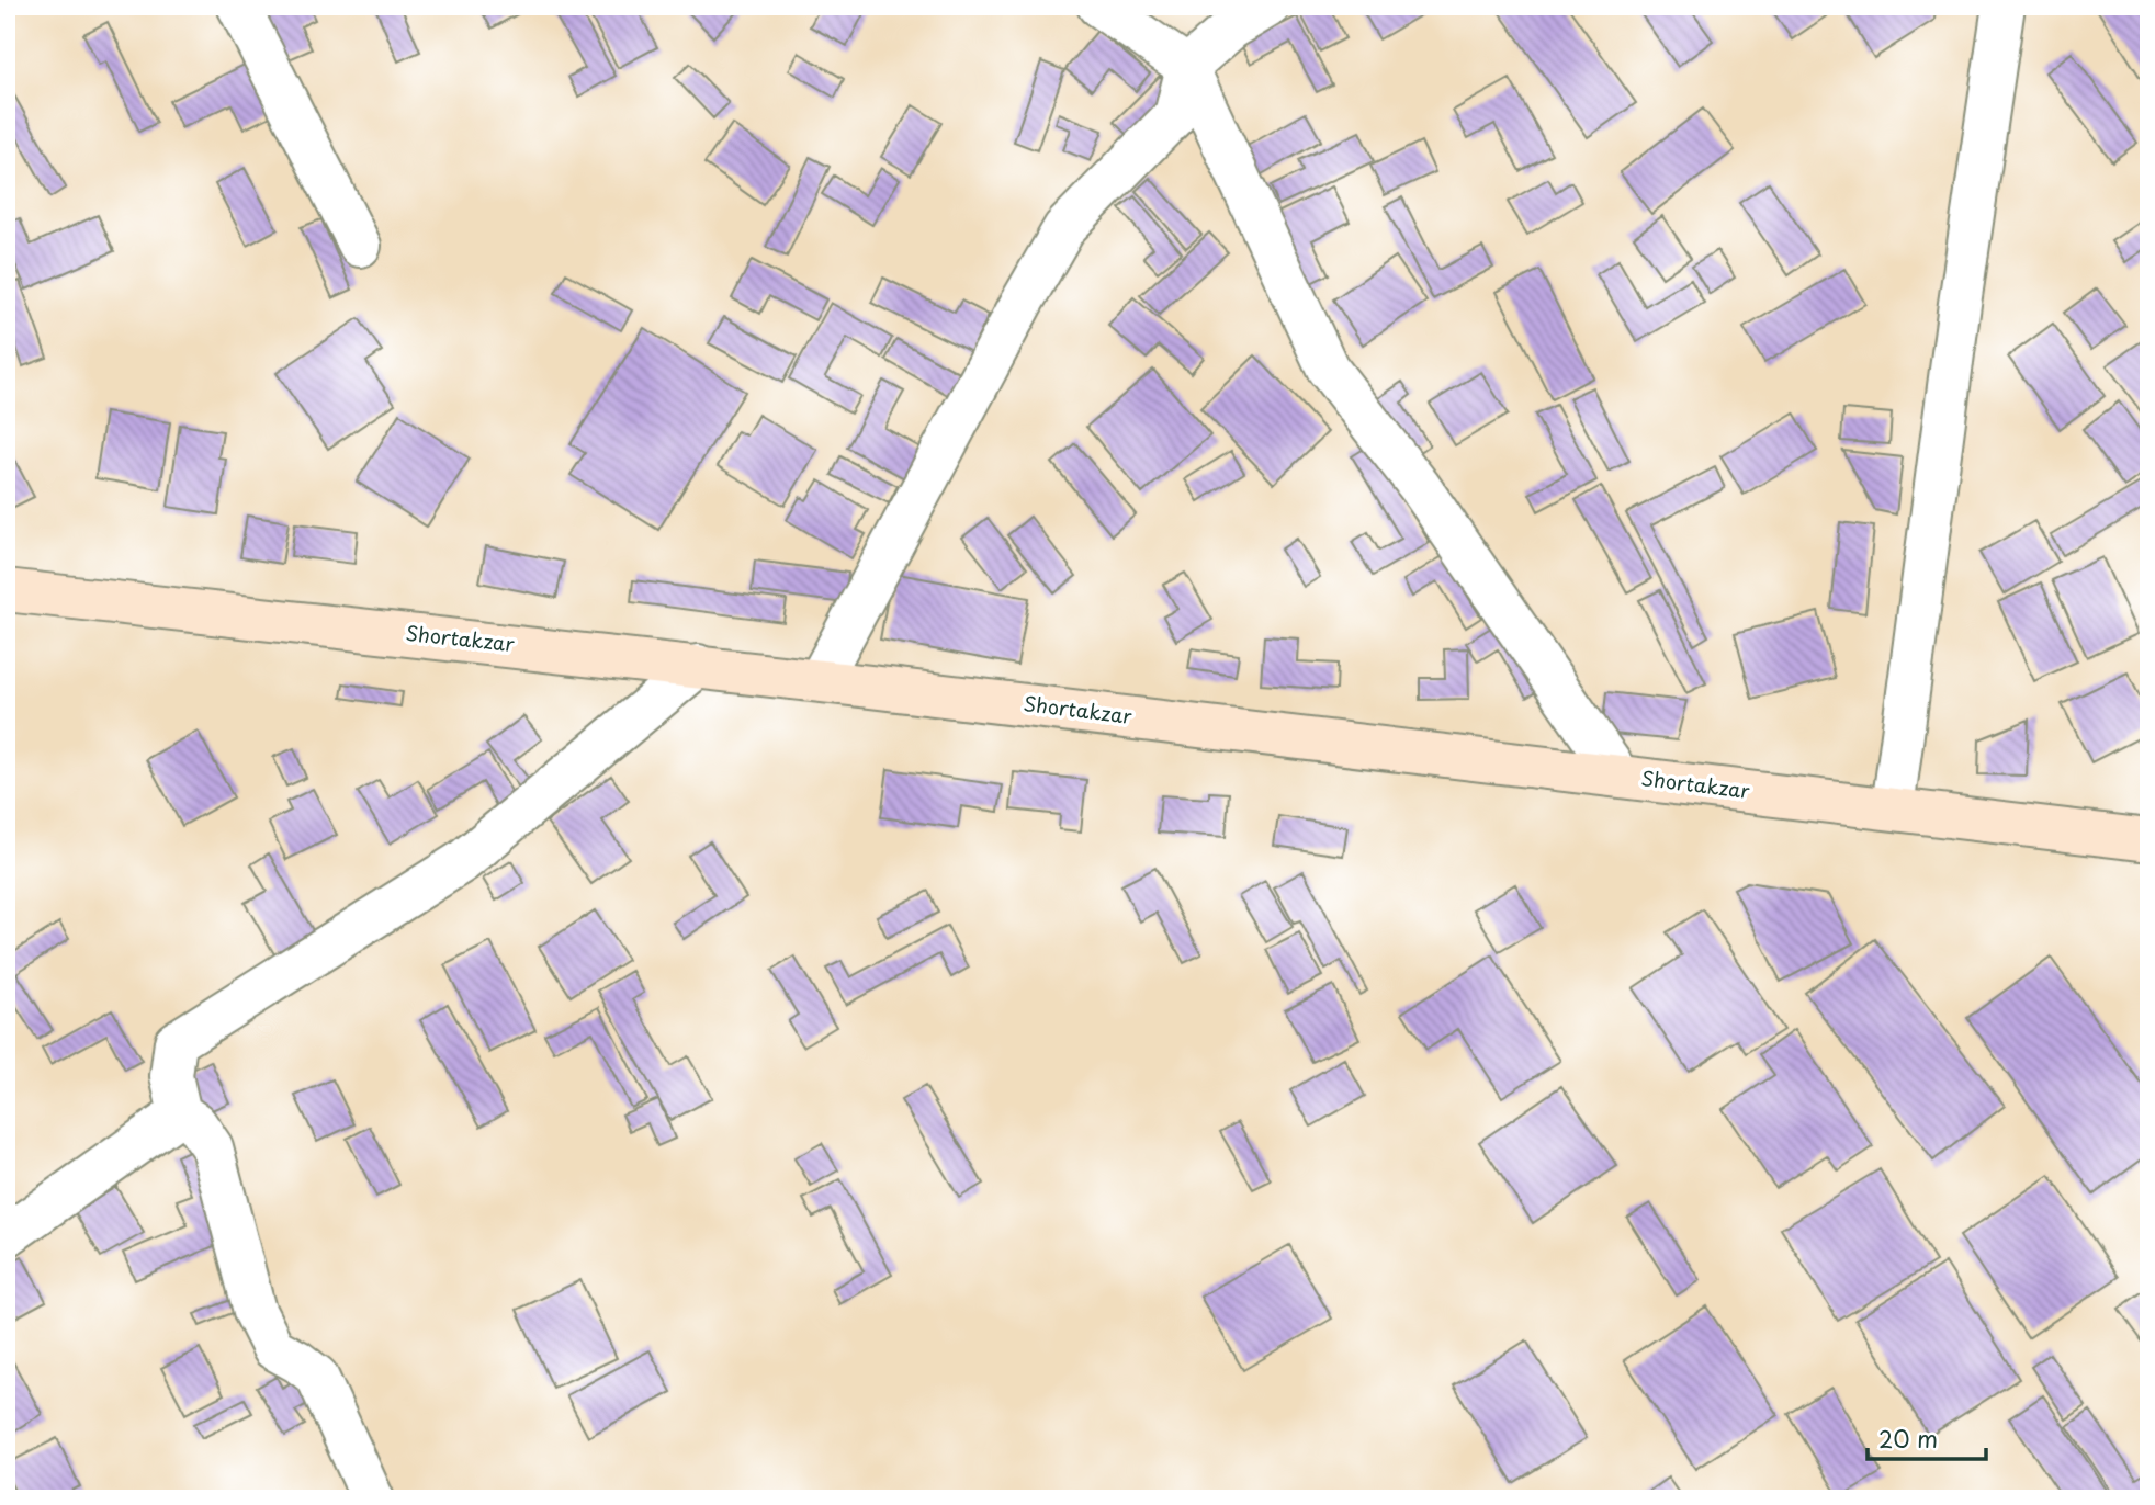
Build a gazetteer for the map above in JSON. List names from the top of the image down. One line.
{"streets":{"street":["Shortakzar"]},"scale_bar":"20 m"}
